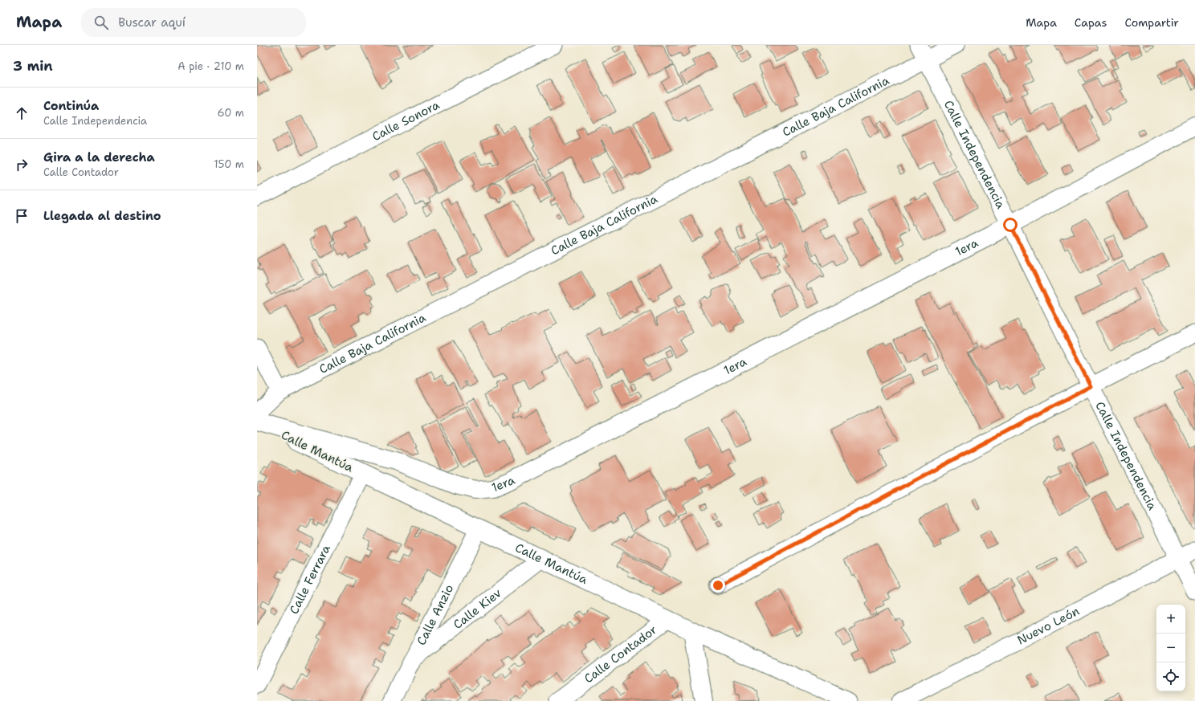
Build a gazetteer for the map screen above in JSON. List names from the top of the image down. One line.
{"streets":{"street":["Calle Baja California","Calle Sonora","Calle Independencia","1era","Calle Mantúa","Calle Ferrara","Calle Kiev","Calle Anzio","Nuevo León","Calle Contador"]},"crossings":[["Calle Baja California","Calle Independencia"],["Calle Independencia","1era"],["Calle Independencia","Nuevo León"],["1era","Calle Mantúa"],["Calle Mantúa","Calle Ferrara"],["Calle Mantúa","Calle Kiev"],["Calle Mantúa","Calle Anzio"],["Calle Mantúa","Calle Contador"],["Calle Kiev","Calle Anzio"]],"page":{"header":"Mapa","search":"Buscar aquí","nav":["Mapa","Capas","Compartir"],"heading":["3 min","A pie · 210 m"],"list":[["Continúa","Calle Independencia","60 m"],["Gira a la derecha","Calle Contador","150 m"],"Llegada al destino"],"map_buttons":["+","−"]}}
